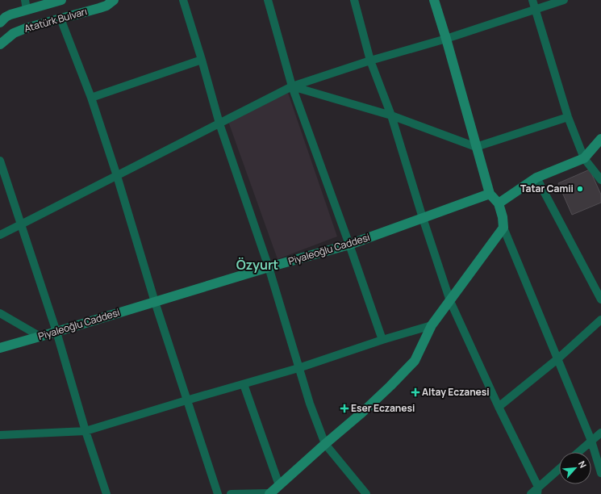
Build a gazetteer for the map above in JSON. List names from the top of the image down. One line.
{"streets":{"street":["Atatürk Bulvarı","Piyaleoğlu Caddesi"]},"districts":["Özyurt"],"places":{"other":["Tatar Camii"],"health":["Altay Eczanesi","Eser Eczanesi"]},"north":"top right"}
